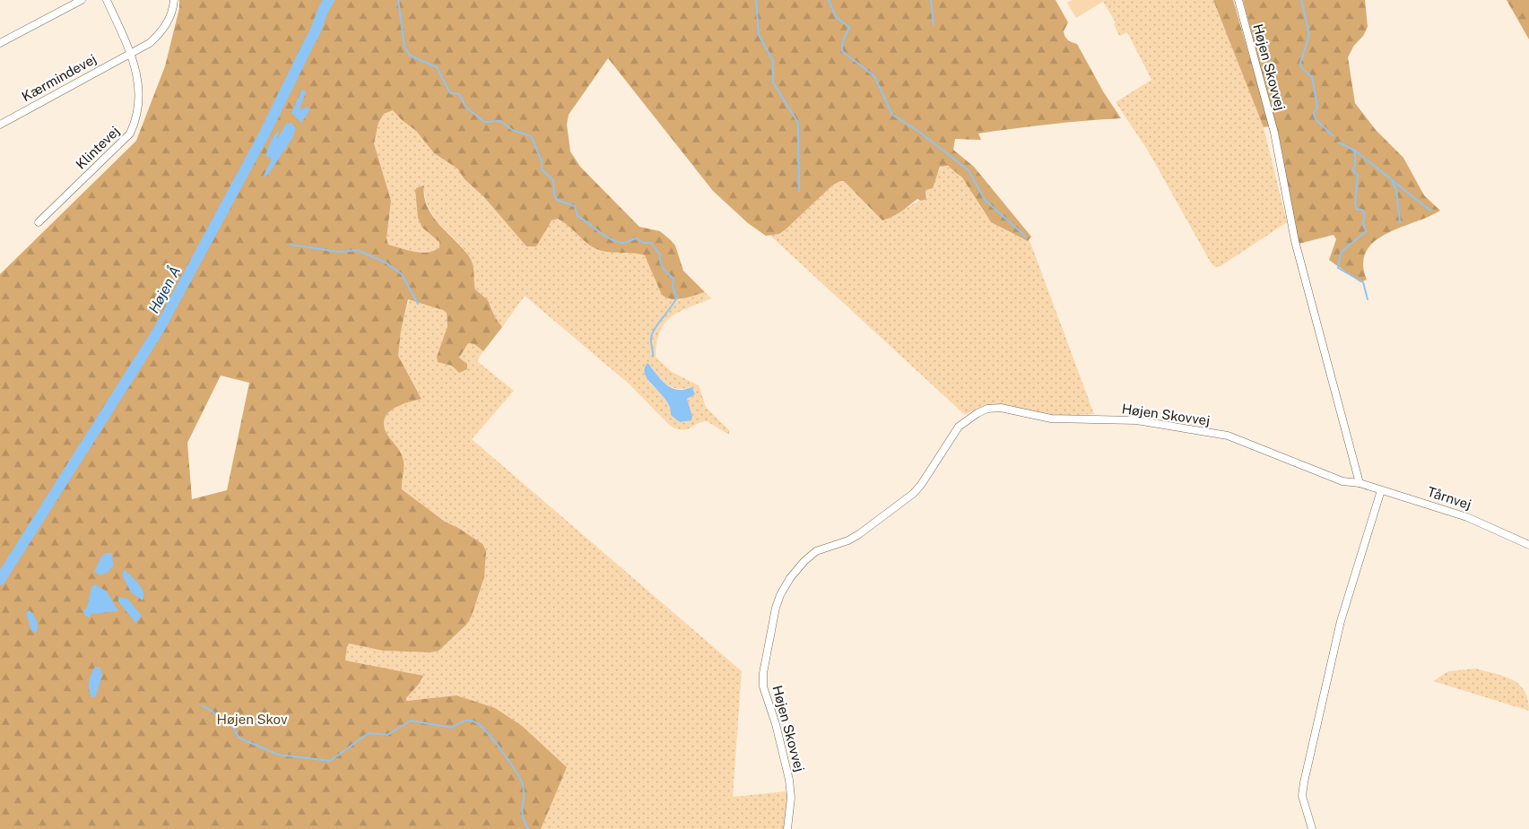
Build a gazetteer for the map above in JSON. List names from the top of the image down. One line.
{"streets":{"street":["Højen Skovvej","Kærmindevej","Klintevej","Tårnvej"]},"crossings":[["Højen Skovvej","Tårnvej"],["Kærmindevej","Klintevej"]],"water":["Højen Å"],"parks":["Højen Skov"]}
